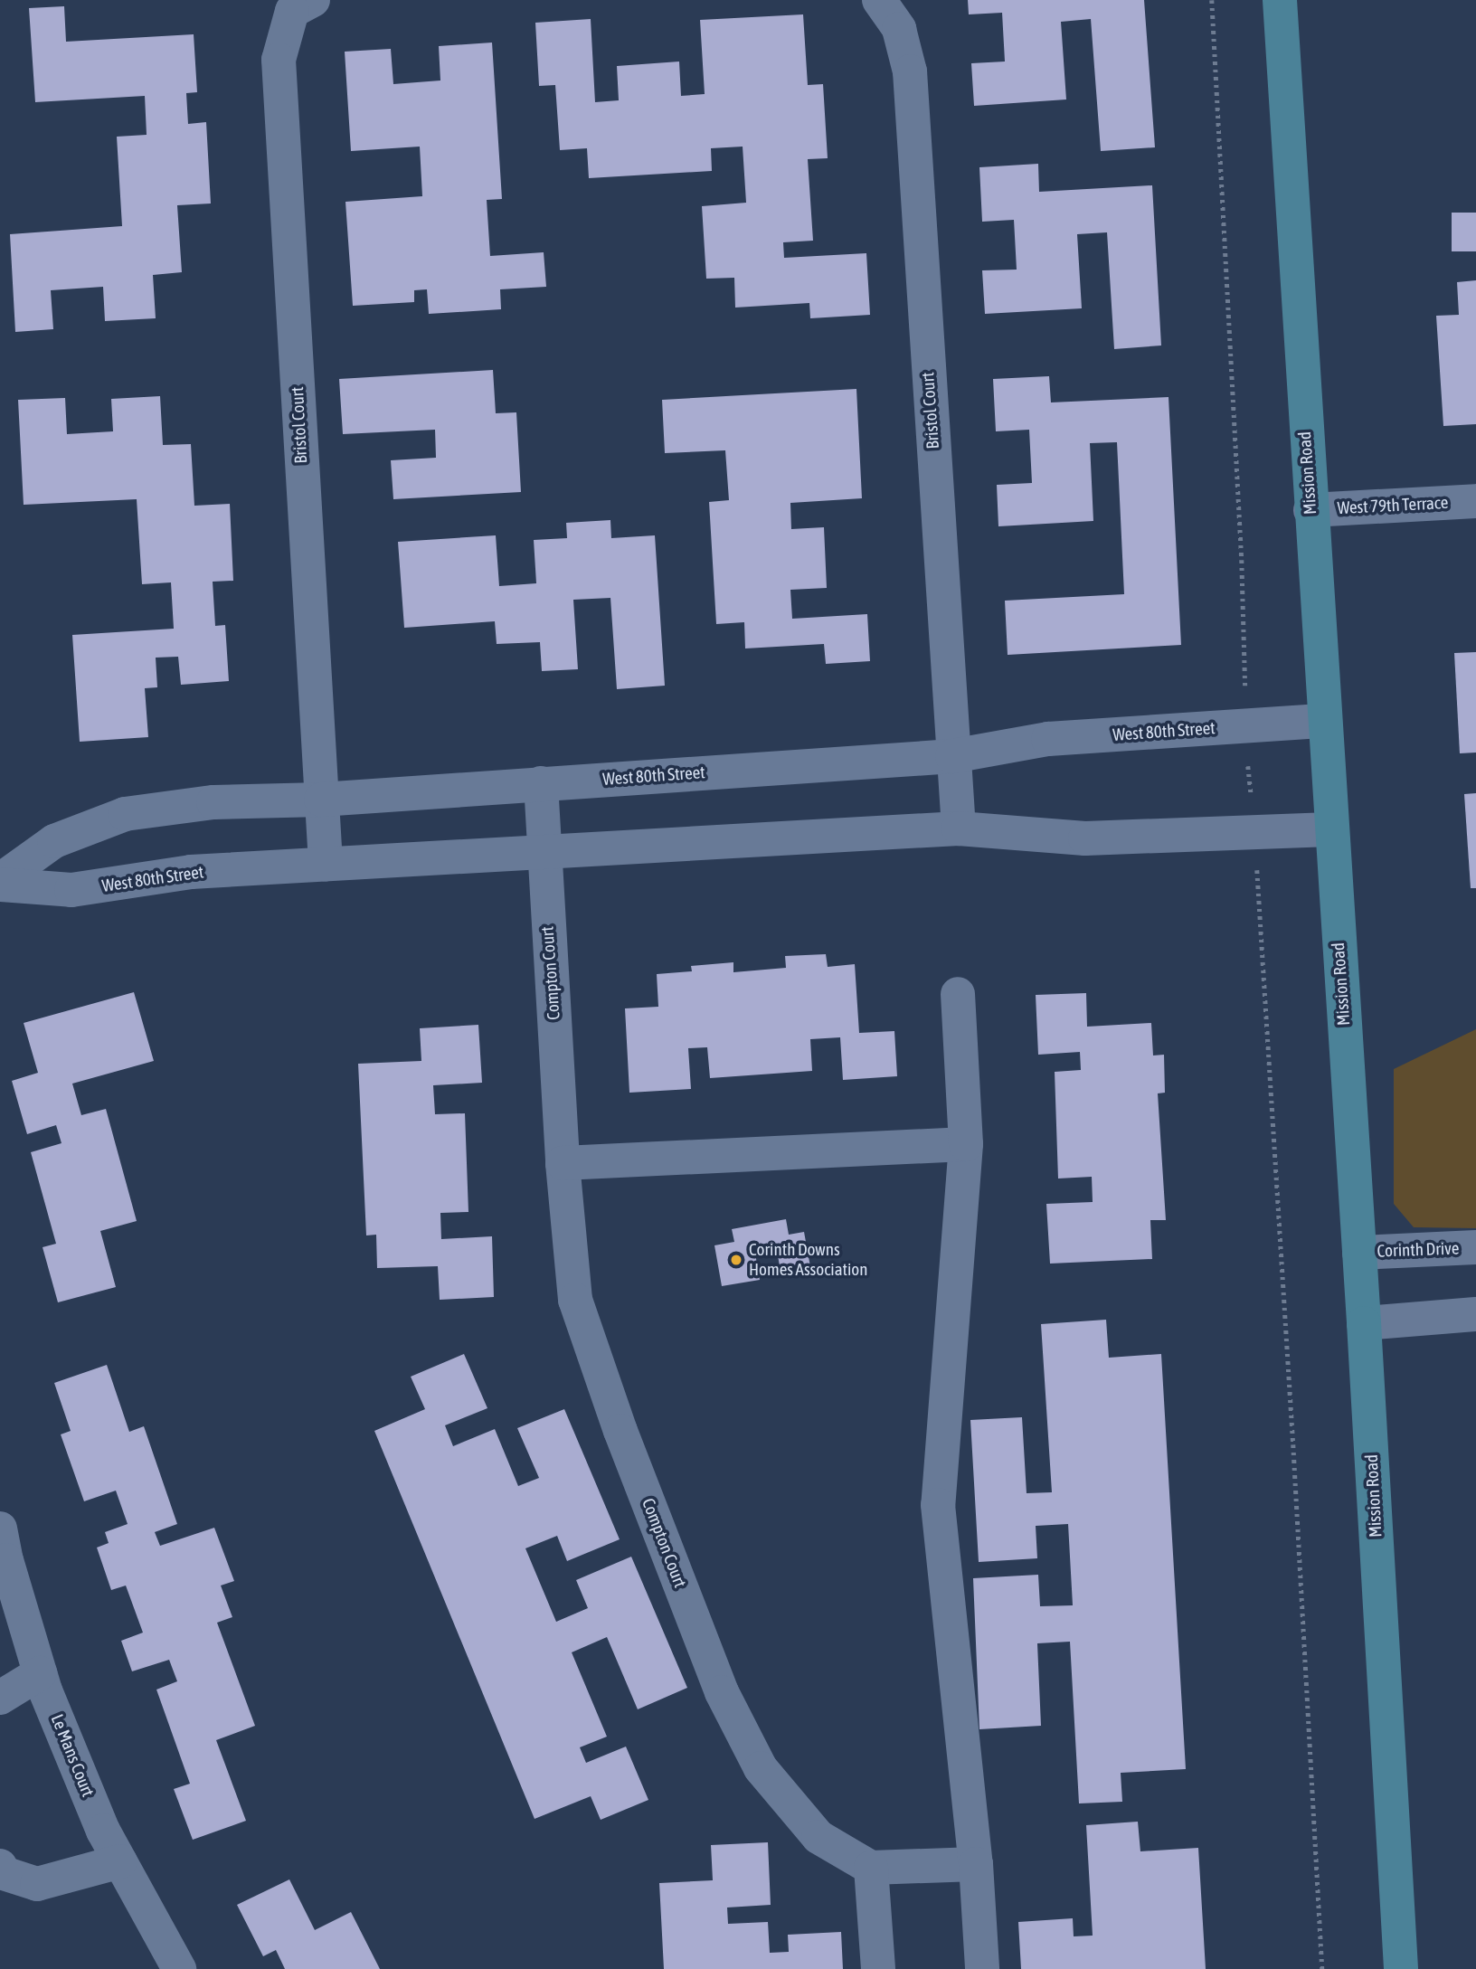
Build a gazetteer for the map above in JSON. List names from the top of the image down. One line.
{"streets":{"main road":["Mission Road"],"street":["Bristol Court","West 79th Terrace","West 80th Street","Compton Court","Corinth Drive","Le Mans Court"]},"crossings":[["Bristol Court","West 80th Street"],["Mission Road","West 79th Terrace"],["Mission Road","West 80th Street"],["Mission Road","Corinth Drive"],["West 80th Street","Compton Court"]],"places":["Corinth Downs Homes Association"]}
